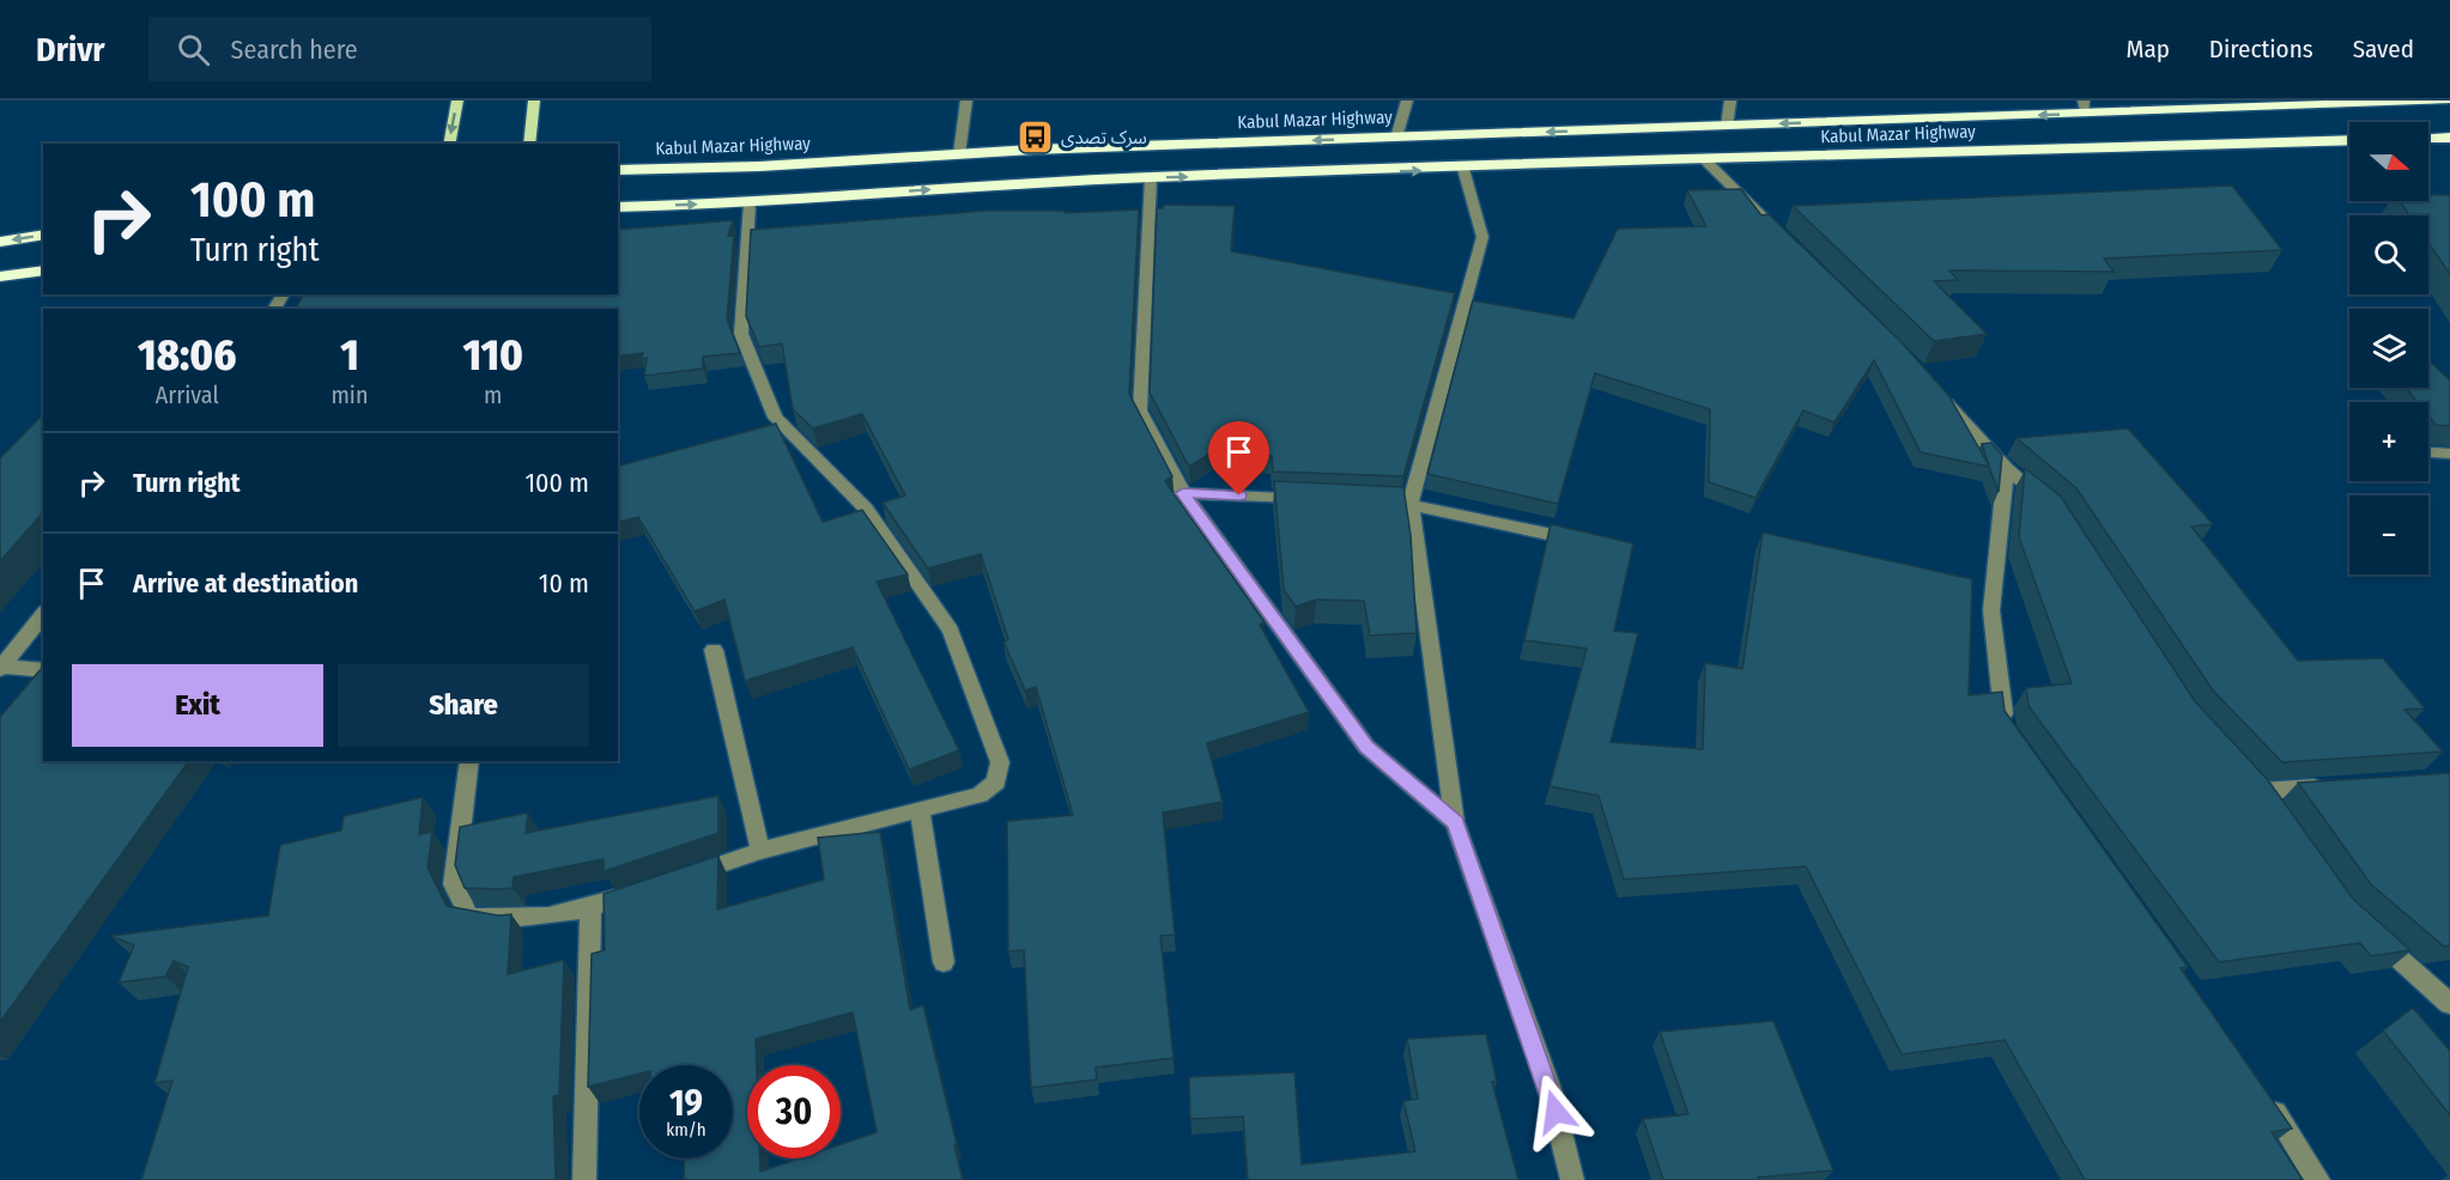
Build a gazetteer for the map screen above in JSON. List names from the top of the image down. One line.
{"streets":{"highway":["Kabul Mazar Highway"]},"places":{"bus stop":["سرک تصدی"]},"north":"right","page":{"header":"Drivr","search":"Search here","nav":["Map","Directions","Saved"],"map_buttons":["+","−"],"turn":["100 m","Turn right"],"eta":["18:06","Arrival","1","min","110","m"],"list":[{"name":"Turn right","value":"100 m"},{"name":"Arrive at destination","value":"10 m"}],"buttons":["Exit","Share"],"speed":"19 km/h","limit":"30"}}
